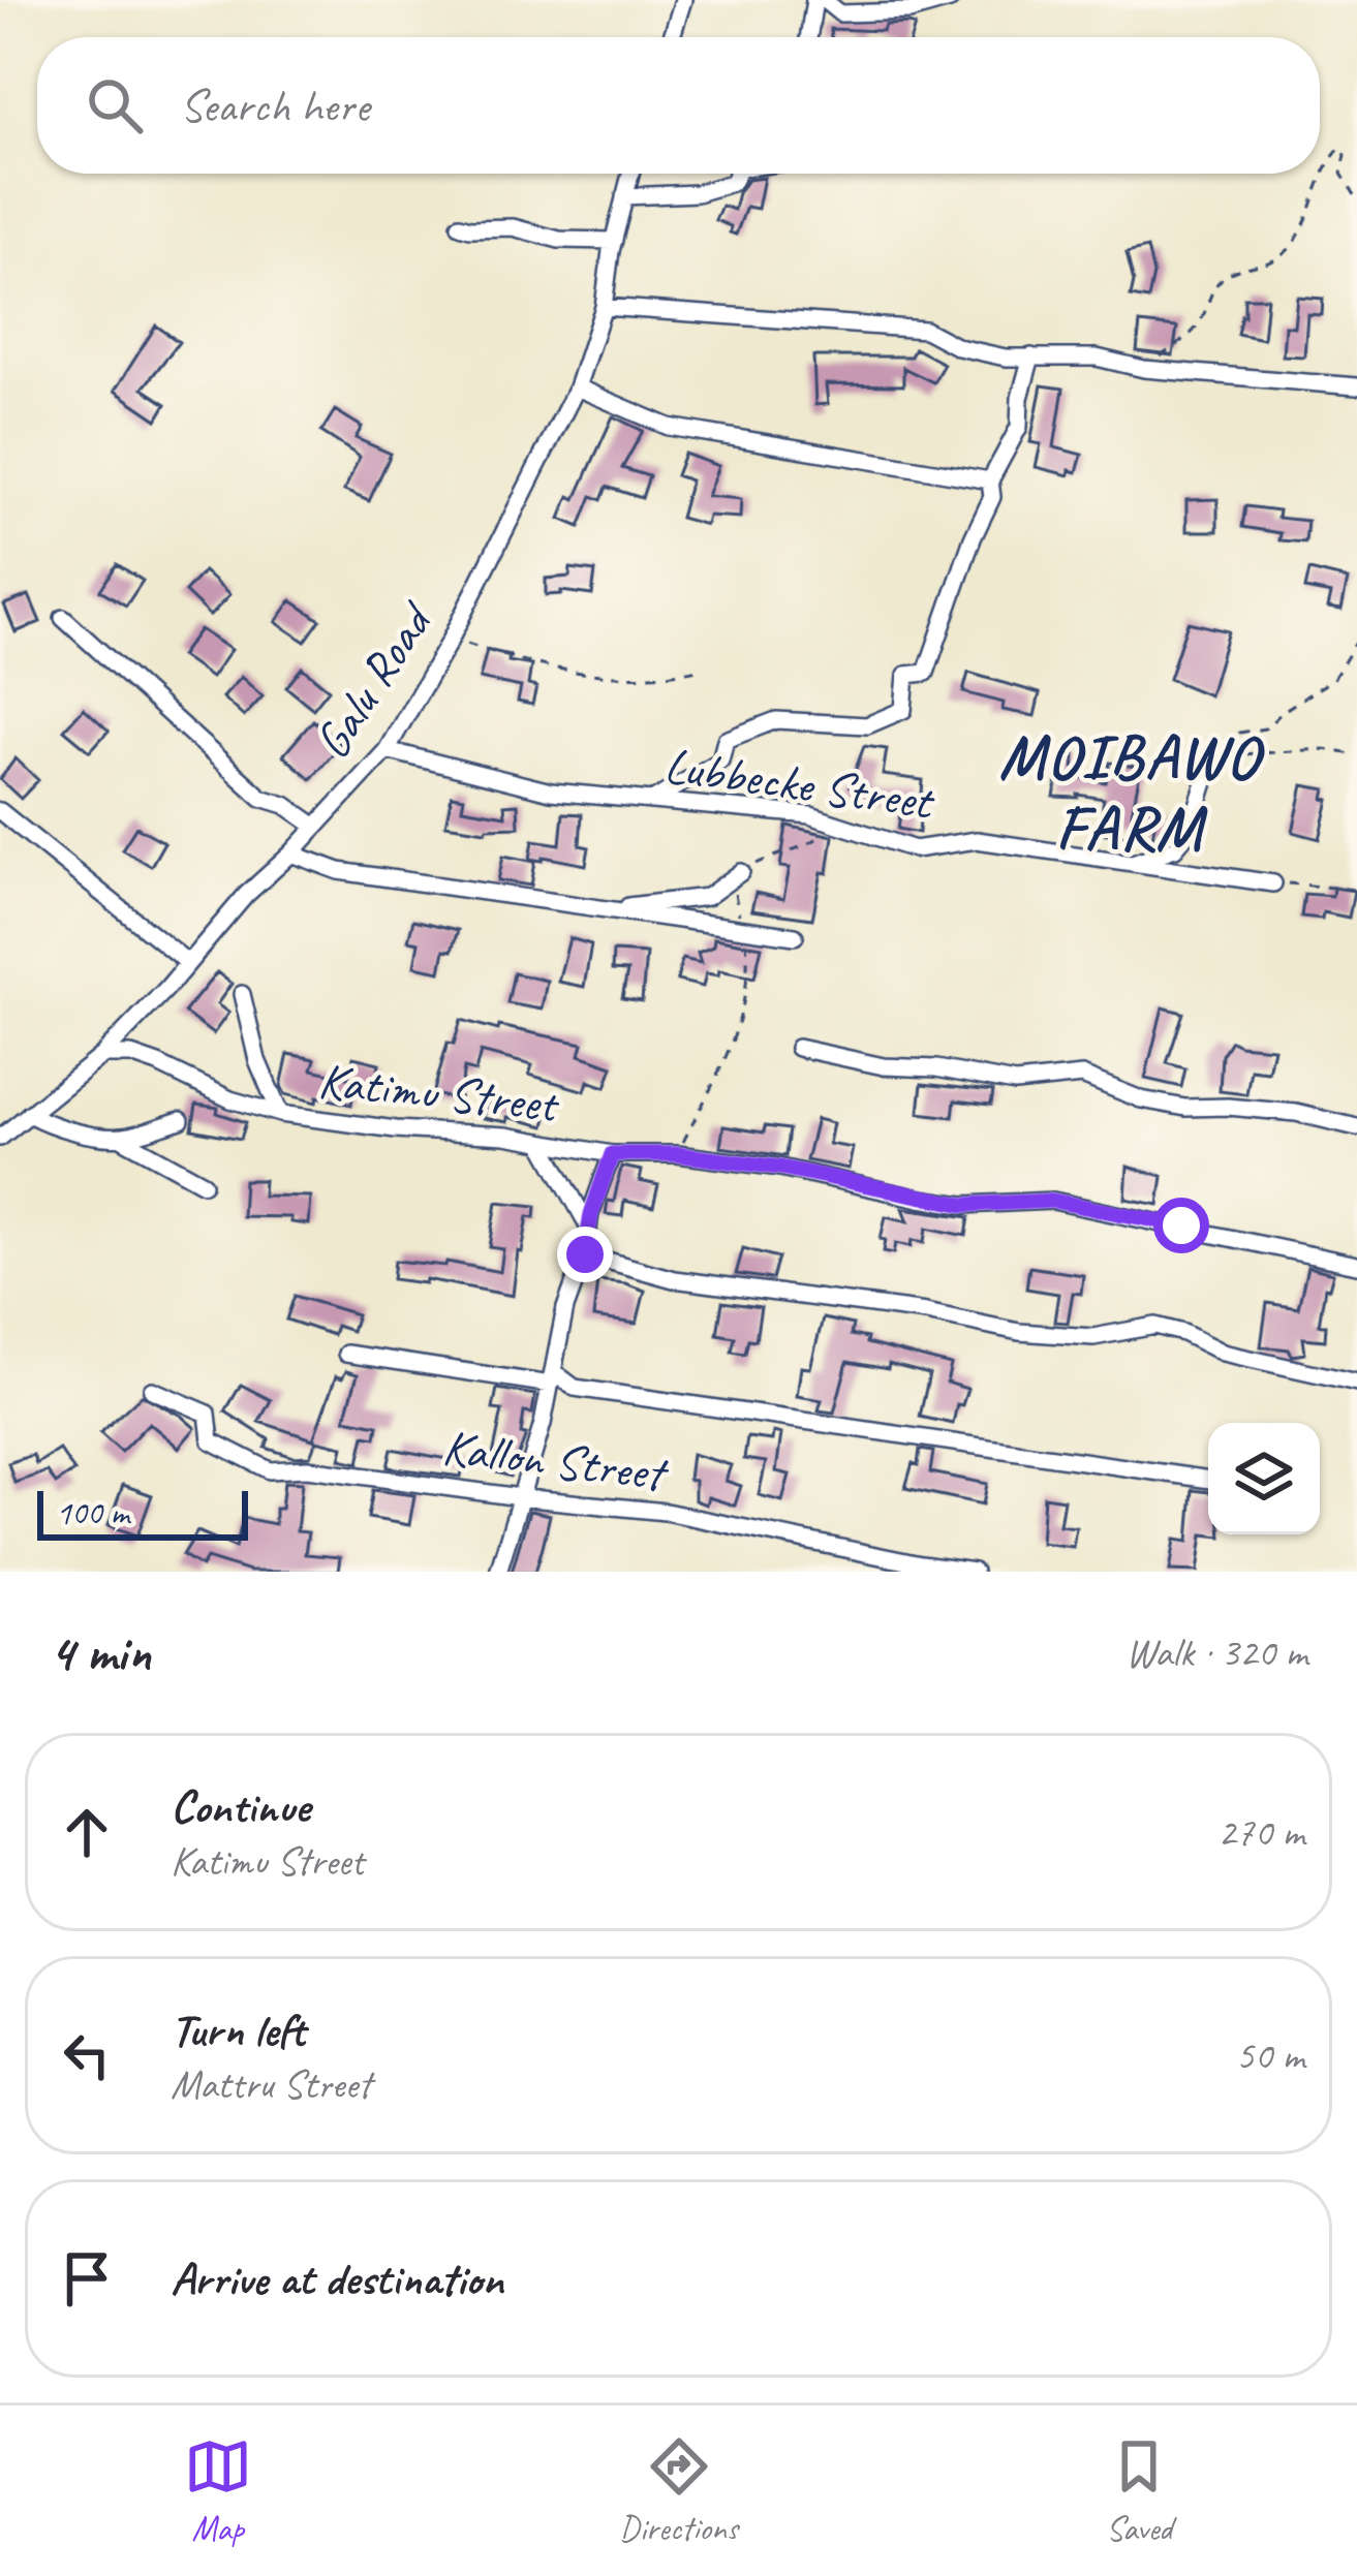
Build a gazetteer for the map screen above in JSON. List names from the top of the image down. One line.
{"streets":{"street":["Galu Road","Lubbecke Street","Katimu Street","Kallon Street"]},"crossings":[["Galu Road","Lubbecke Street"],["Galu Road","Katimu Street"]],"districts":["MOIBAWO FARM"],"scale_bar":"100 m","page":{"search":"Search here","scale":"100 m","heading":["4 min","Walk · 320 m"],"list":[["Continue","Katimu Street","270 m"],["Turn left","Mattru Street","50 m"],"Arrive at destination"],"nav":["Map","Directions","Saved"]}}
